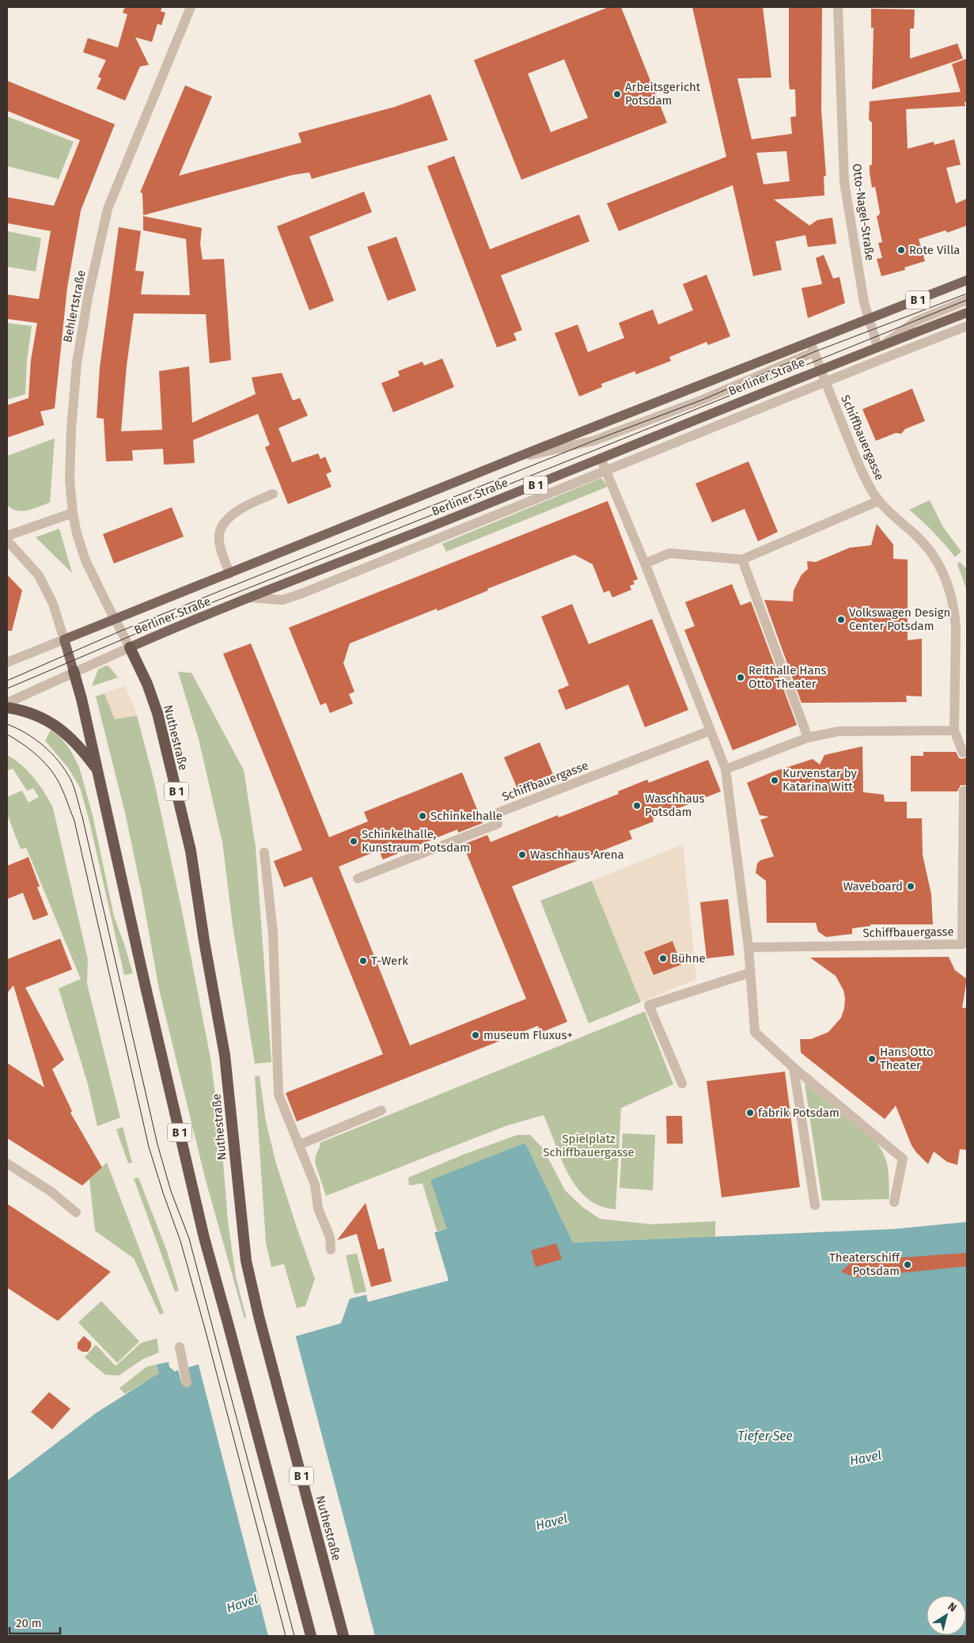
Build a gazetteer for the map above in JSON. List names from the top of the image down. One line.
{"streets":{"highway":["B 1","Nuthestraße"],"main road":["Berliner Straße"],"street":["Otto-Nagel-Straße","Behlertstraße","Schiffbauergasse"]},"crossings":[["Otto-Nagel-Straße","Berliner Straße"],["B 1","Berliner Straße"],["Behlertstraße","Berliner Straße"],["Behlertstraße","Nuthestraße"],["Berliner Straße","Schiffbauergasse"],["Berliner Straße","Nuthestraße"]],"water":["Tiefer See","Havel"],"parks":["Spielplatz Schiffbauergasse"],"places":["Arbeitsgericht Potsdam","Rote Villa","Volkswagen Design Center Potsdam","Reithalle Hans Otto Theater","Kurvenstar by Katarina Witt","Waschhaus Potsdam","Schinkelhalle","Schinkelhalle, Kunstraum Potsdam","Waschhaus Arena","Waveboard","Bühne","T-Werk","museum Fluxus+","Hans Otto Theater","fabrik Potsdam","Theaterschiff Potsdam"],"scale_bar":"20 m","north":"top right"}
